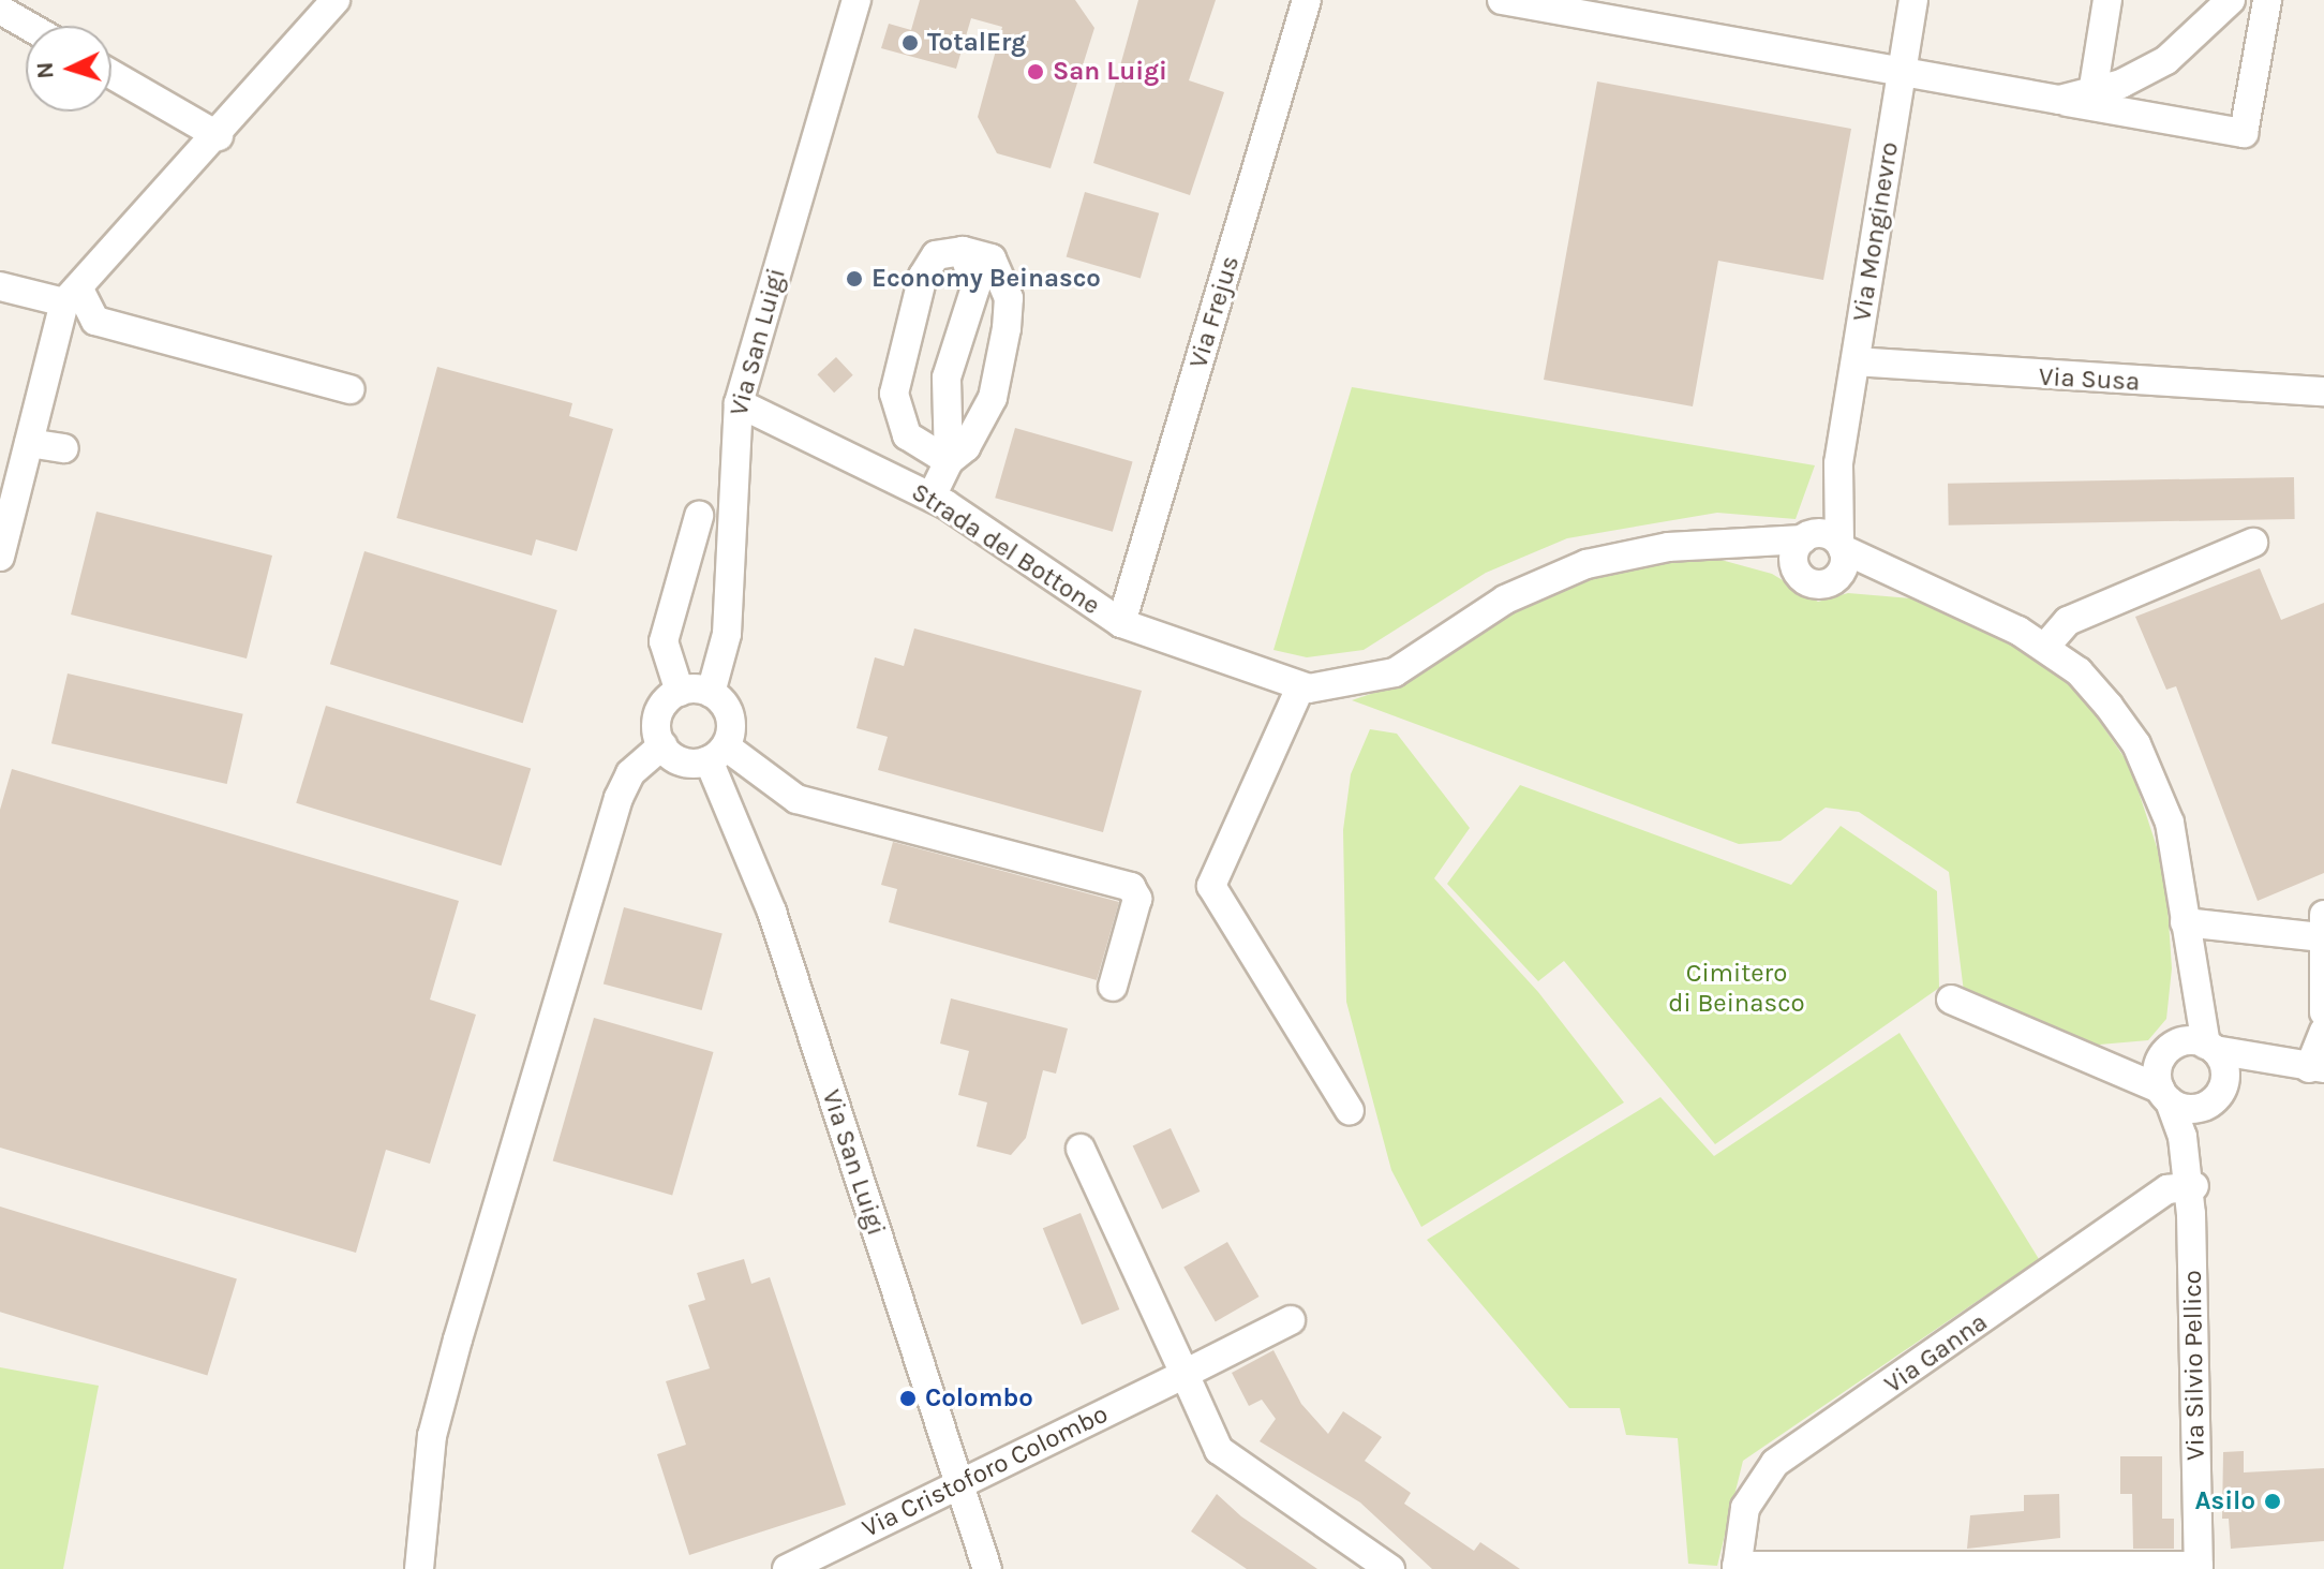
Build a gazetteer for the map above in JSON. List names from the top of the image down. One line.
{"streets":{"street":["Via Monginevro","Via Frejus","Via San Luigi","Via Susa","Strada del Bottone","Via Ganna","Via Silvio Pellico","Via Cristoforo Colombo"]},"crossings":[["Via Monginevro","Via Susa"],["Via Monginevro","Via Silvio Pellico"],["Via Frejus","Strada del Bottone"],["Via San Luigi","Strada del Bottone"],["Via San Luigi","Via Cristoforo Colombo"],["Via Ganna","Via Silvio Pellico"]],"parks":["Cimitero di Beinasco"],"places":["TotalErg","San Luigi","Economy Beinasco","Colombo","Asilo"],"north":"left"}
